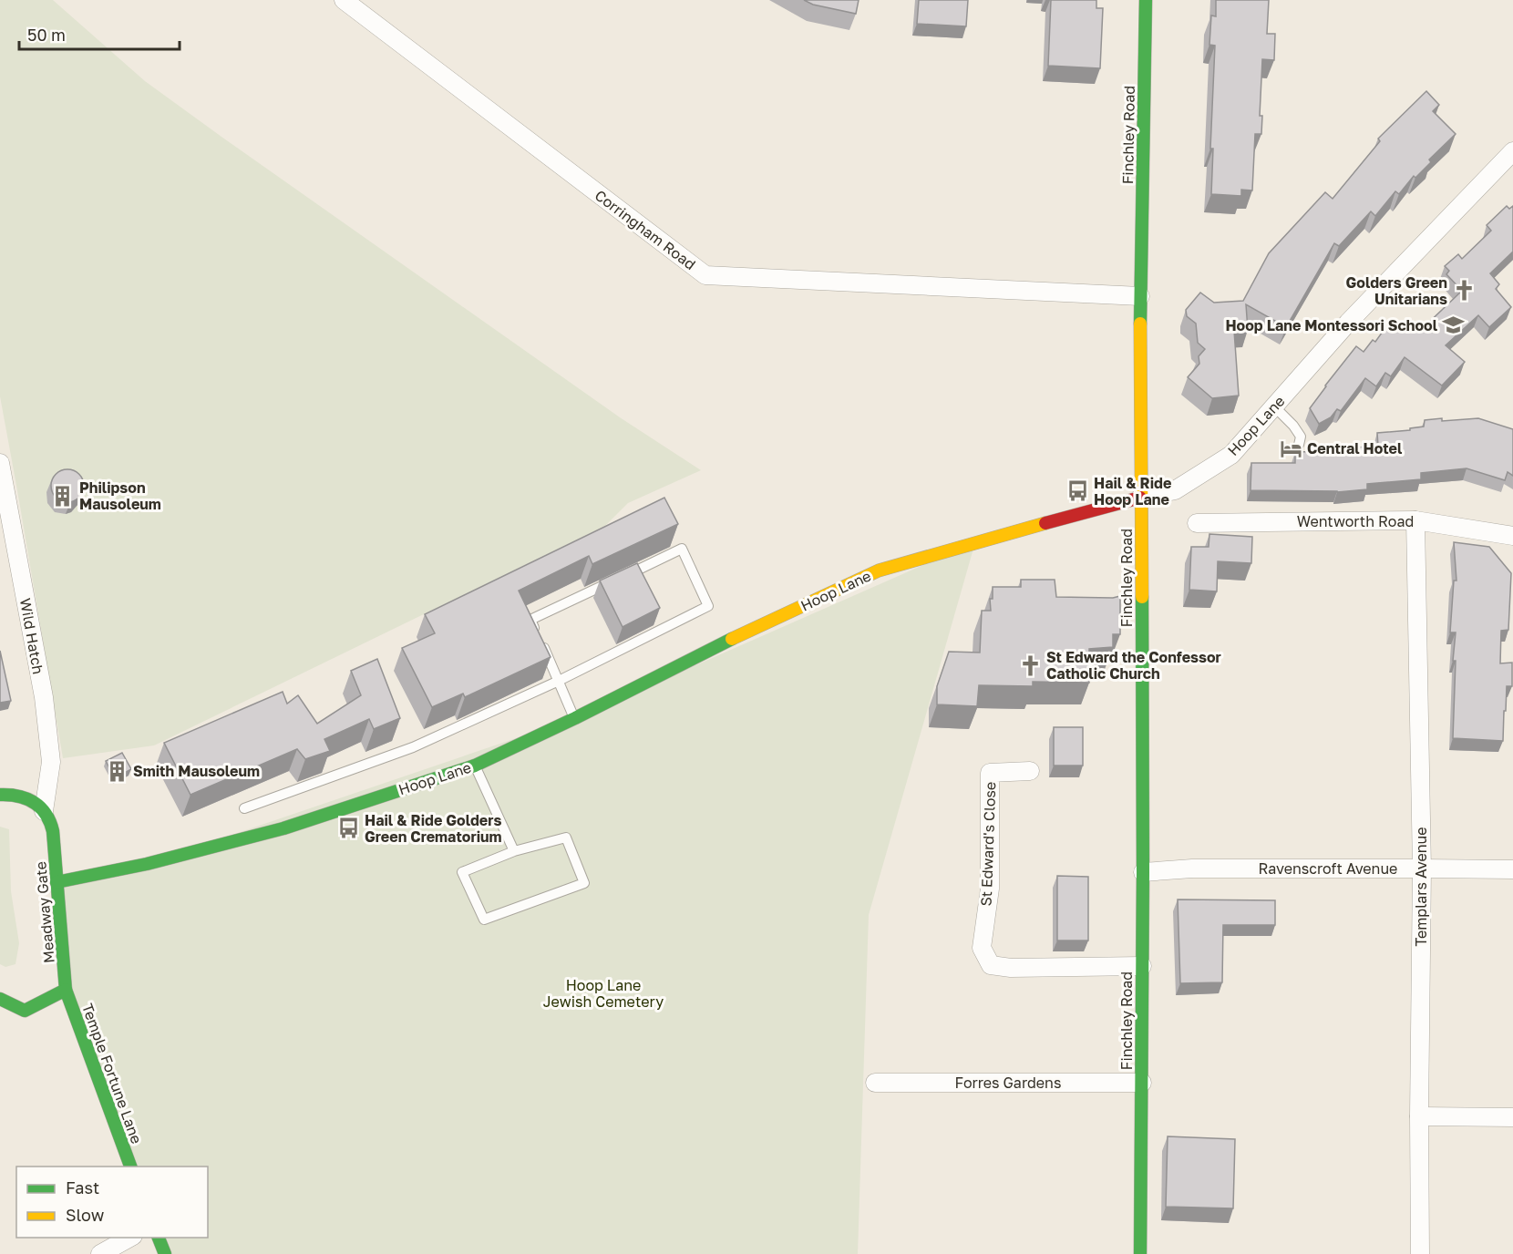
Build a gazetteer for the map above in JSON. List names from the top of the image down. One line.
{"streets":{"street":["Finchley Road","Corringham Road","Hoop Lane","Wentworth Road","Wild Hatch","St Edward's Close","Ravenscroft Avenue","Templars Avenue","Meadway Gate","Temple Fortune Lane","Forres Gardens"]},"crossings":[["Finchley Road","Corringham Road"],["Finchley Road","Hoop Lane"],["Finchley Road","St Edward's Close"],["Finchley Road","Ravenscroft Avenue"],["Finchley Road","Forres Gardens"],["Hoop Lane","Meadway Gate"],["Wentworth Road","Templars Avenue"],["Wild Hatch","Meadway Gate"],["Ravenscroft Avenue","Templars Avenue"],["Meadway Gate","Temple Fortune Lane"]],"parks":["Hoop Lane Jewish Cemetery"],"places":{"church":["Golders Green Unitarians","St Edward the Confessor Catholic Church"],"school or university":["Hoop Lane Montessori School"],"hotel":["Central Hotel"],"bus stop":["Hail & Ride Hoop Lane","Hail & Ride Golders Green Crematorium"],"building":["Philipson Mausoleum","Smith Mausoleum"]},"legend":["Fast","Slow"],"scale_bar":"50 m"}
